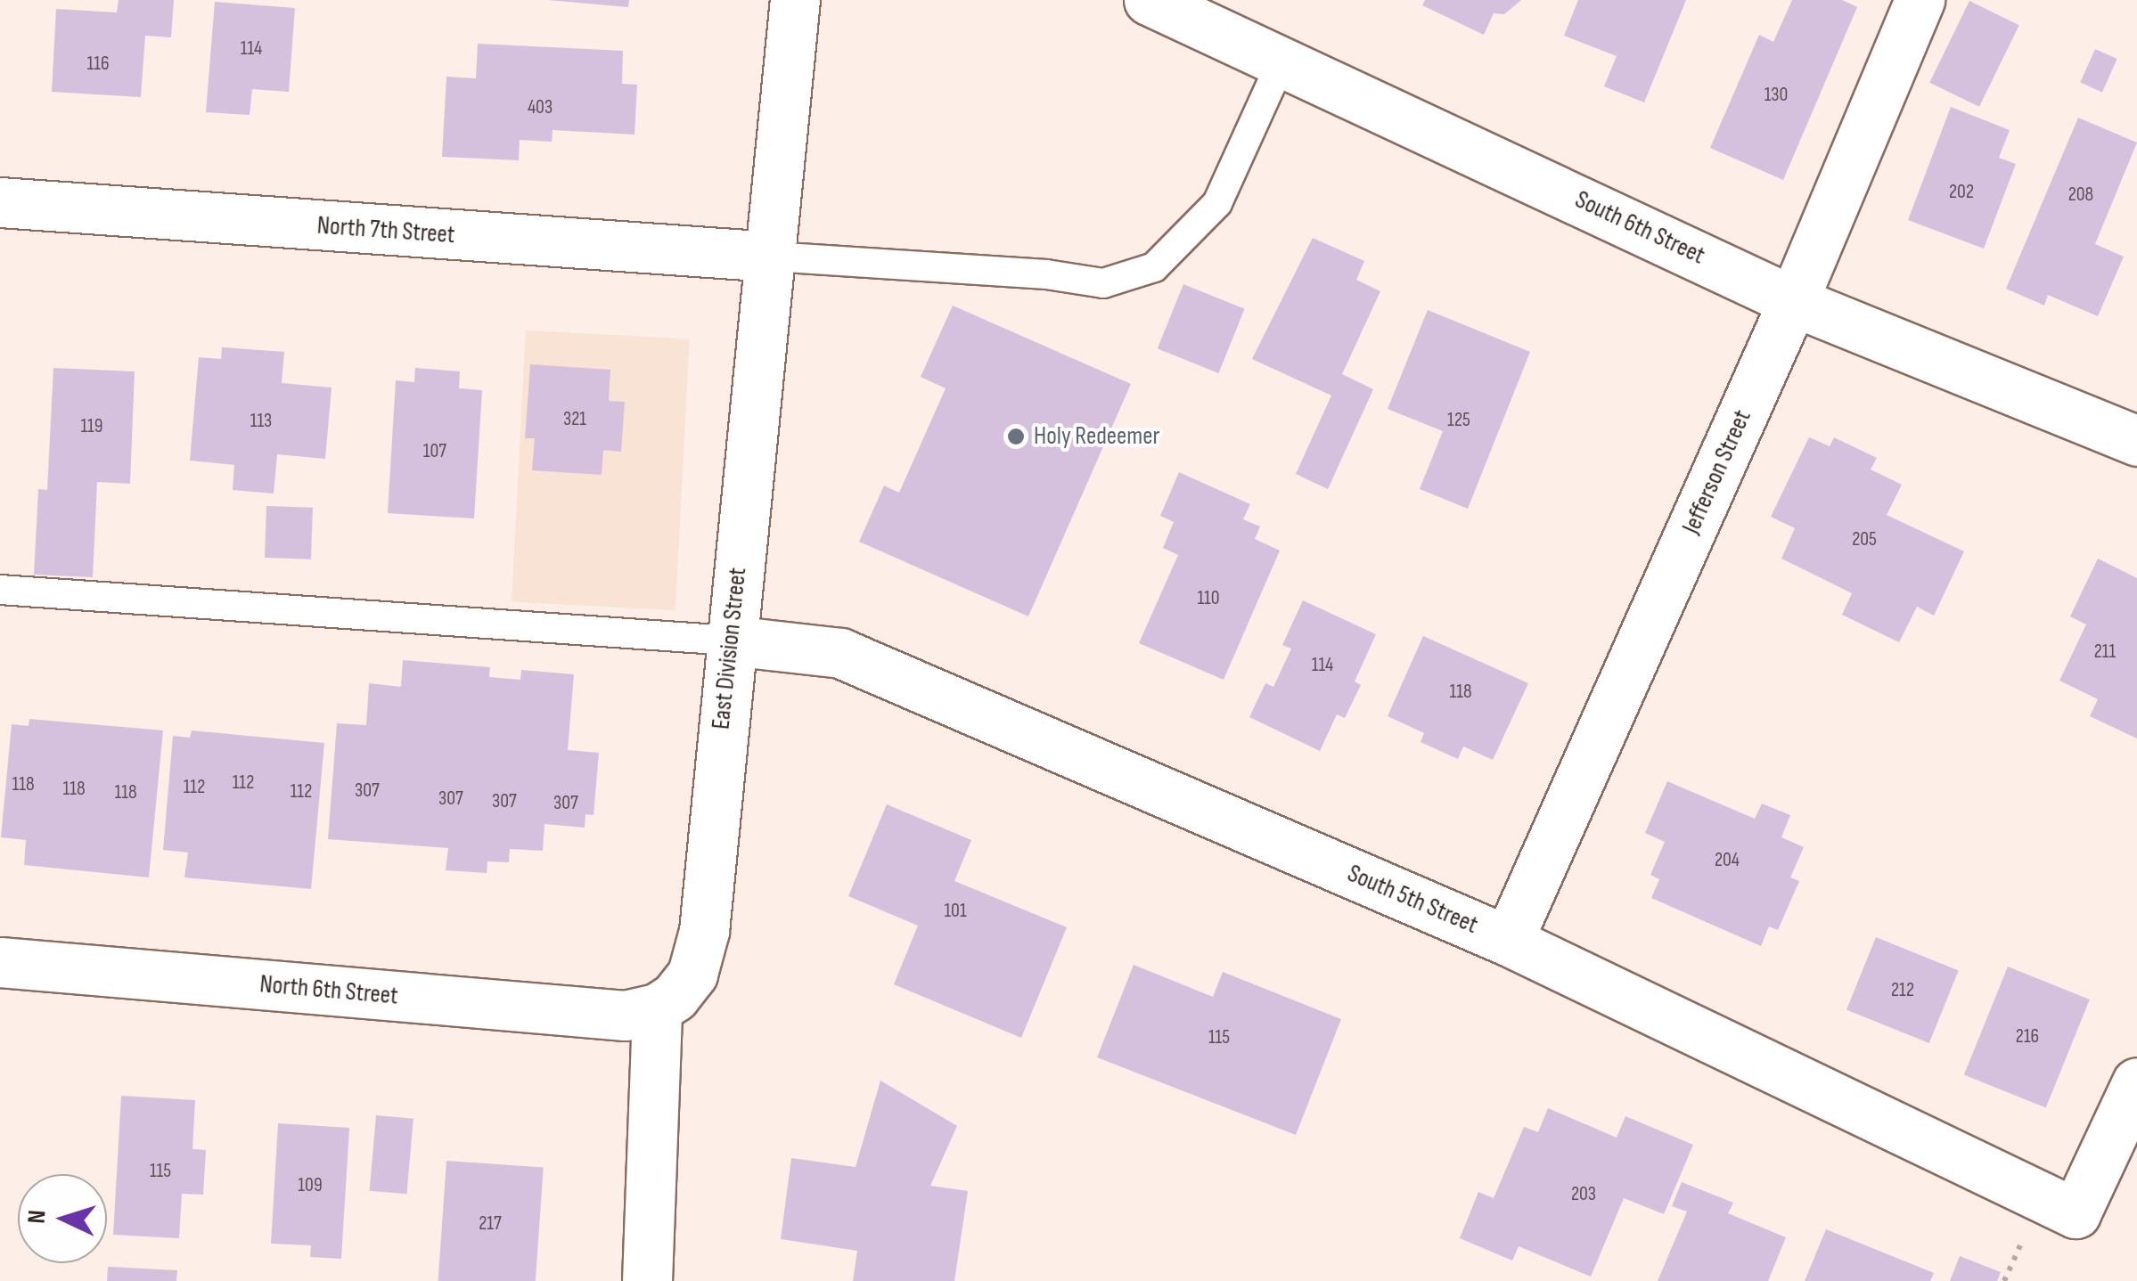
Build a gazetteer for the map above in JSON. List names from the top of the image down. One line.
{"streets":{"street":["South 6th Street","North 7th Street","Jefferson Street","East Division Street","South 5th Street","North 6th Street"]},"crossings":[["South 6th Street","Jefferson Street"],["North 7th Street","East Division Street"],["Jefferson Street","South 5th Street"],["East Division Street","South 5th Street"],["East Division Street","North 6th Street"]],"places":["Holy Redeemer"],"house_numbers":["114","116","130","403","202","208","321","125","113","119","107","205","110","211","114","118","112","118","112","118","307","112","118","307","307","307","204","101","212","216","115","115","109","203","217"],"north":"left"}
